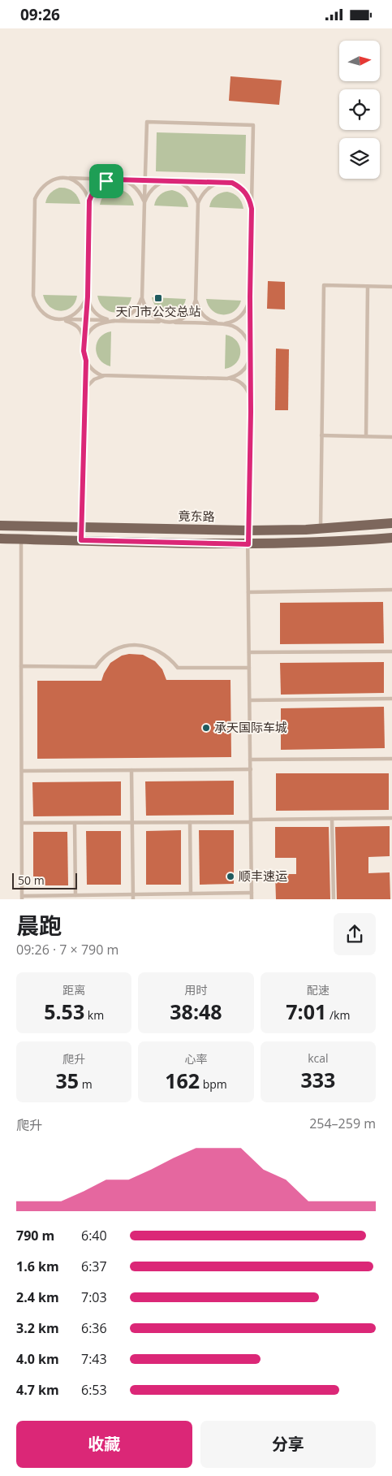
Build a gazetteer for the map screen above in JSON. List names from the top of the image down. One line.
{"streets":{"main road":["竟东路"]},"places":{"transit":["天门市公交总站"],"other":["承天国际车城","顺丰速运"]},"scale_bar":"50 m","north":"right","page":{"status":"09:26","scale":"50 m","heading":["晨跑","09:26 · 7 × 790 m"],"stats":[["距离","5.53 km"],["用时","38:48"],["配速","7:01 /km"],["爬升","35 m"],["心率","162 bpm"],["kcal","333"]],"chart":["爬升","254–259 m"],"list":[{"name":"790 m","note":"6:40"},{"name":"1.6 km","note":"6:37"},{"name":"2.4 km","note":"7:03"},{"name":"3.2 km","note":"6:36"},{"name":"4.0 km","note":"7:43"},{"name":"4.7 km","note":"6:53"}],"buttons":["收藏","分享"]}}
